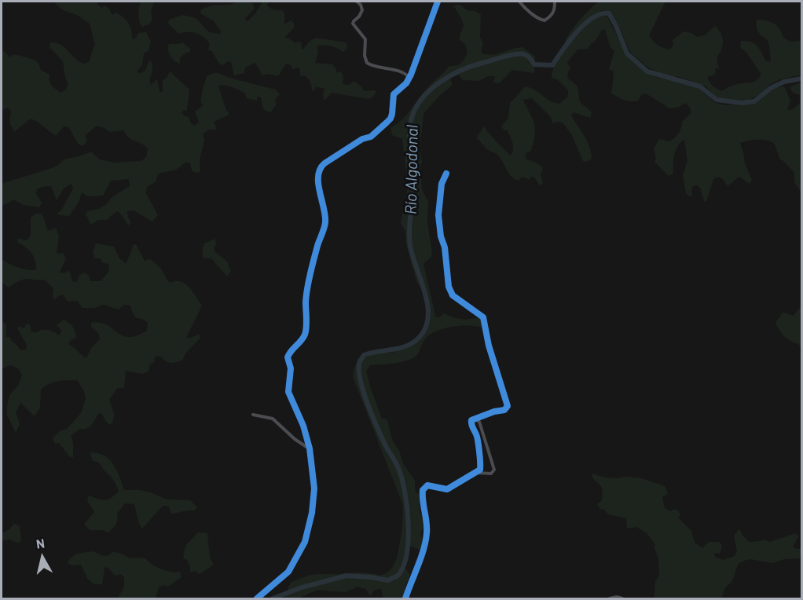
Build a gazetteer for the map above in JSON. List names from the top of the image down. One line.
{"water":["Río Algodonal"],"north":"top"}
